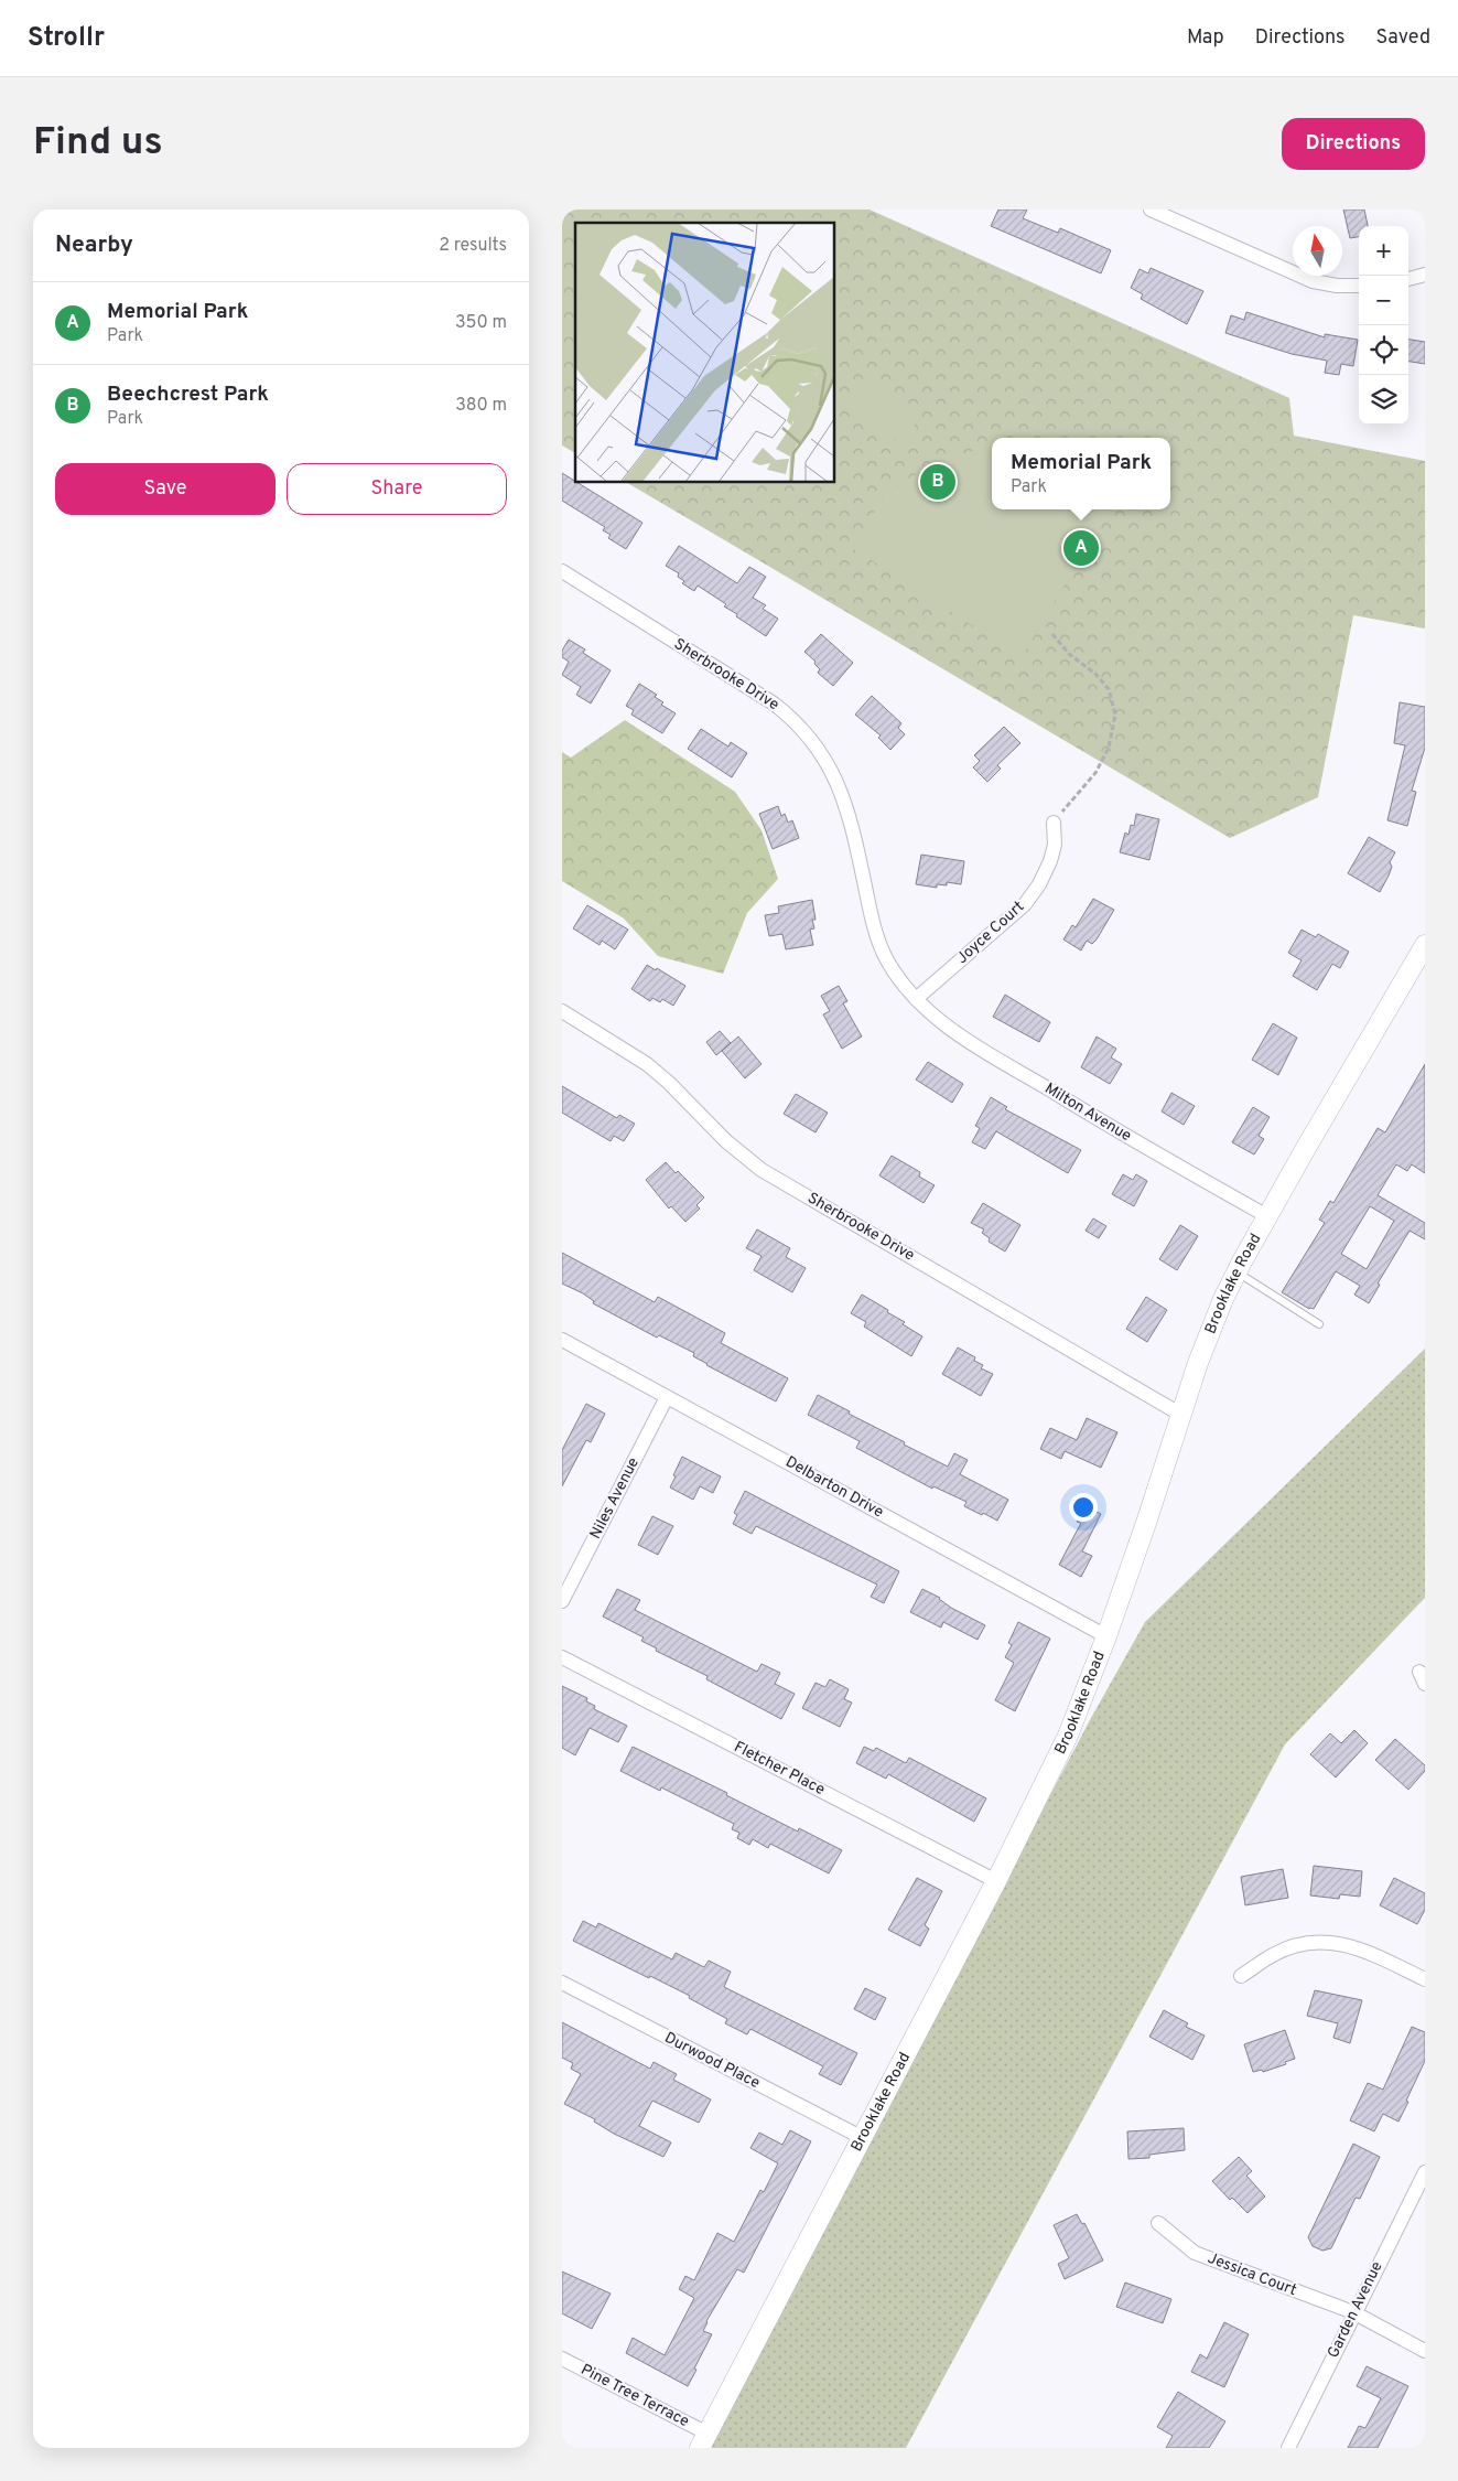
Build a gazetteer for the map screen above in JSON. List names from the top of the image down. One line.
{"streets":{"street":["Sherbrooke Drive","Joyce Court","Milton Avenue","Brooklake Road","Delbarton Drive","Niles Avenue","Fletcher Place","Durwood Place","Jessica Court","Garden Avenue","Pine Tree Terrace"]},"crossings":[["Sherbrooke Drive","Joyce Court"],["Sherbrooke Drive","Milton Avenue"],["Sherbrooke Drive","Brooklake Road"],["Joyce Court","Milton Avenue"],["Milton Avenue","Brooklake Road"],["Brooklake Road","Delbarton Drive"],["Brooklake Road","Fletcher Place"],["Brooklake Road","Durwood Place"],["Brooklake Road","Pine Tree Terrace"],["Delbarton Drive","Niles Avenue"],["Jessica Court","Garden Avenue"]],"north":"top","page":{"header":"Strollr","nav":["Map","Directions","Saved"],"buttons":["Directions",["Save","Share"]],"title":"Find us","heading":["Nearby","2 results"],"map_buttons":["+","−"],"list":[{"mark":"A","name":"Memorial Park","note":"Park","value":"350 m"},{"mark":"B","name":"Beechcrest Park","note":"Park","value":"380 m"}],"popup":["Memorial Park","Park"],"pins":["B","A"]}}
